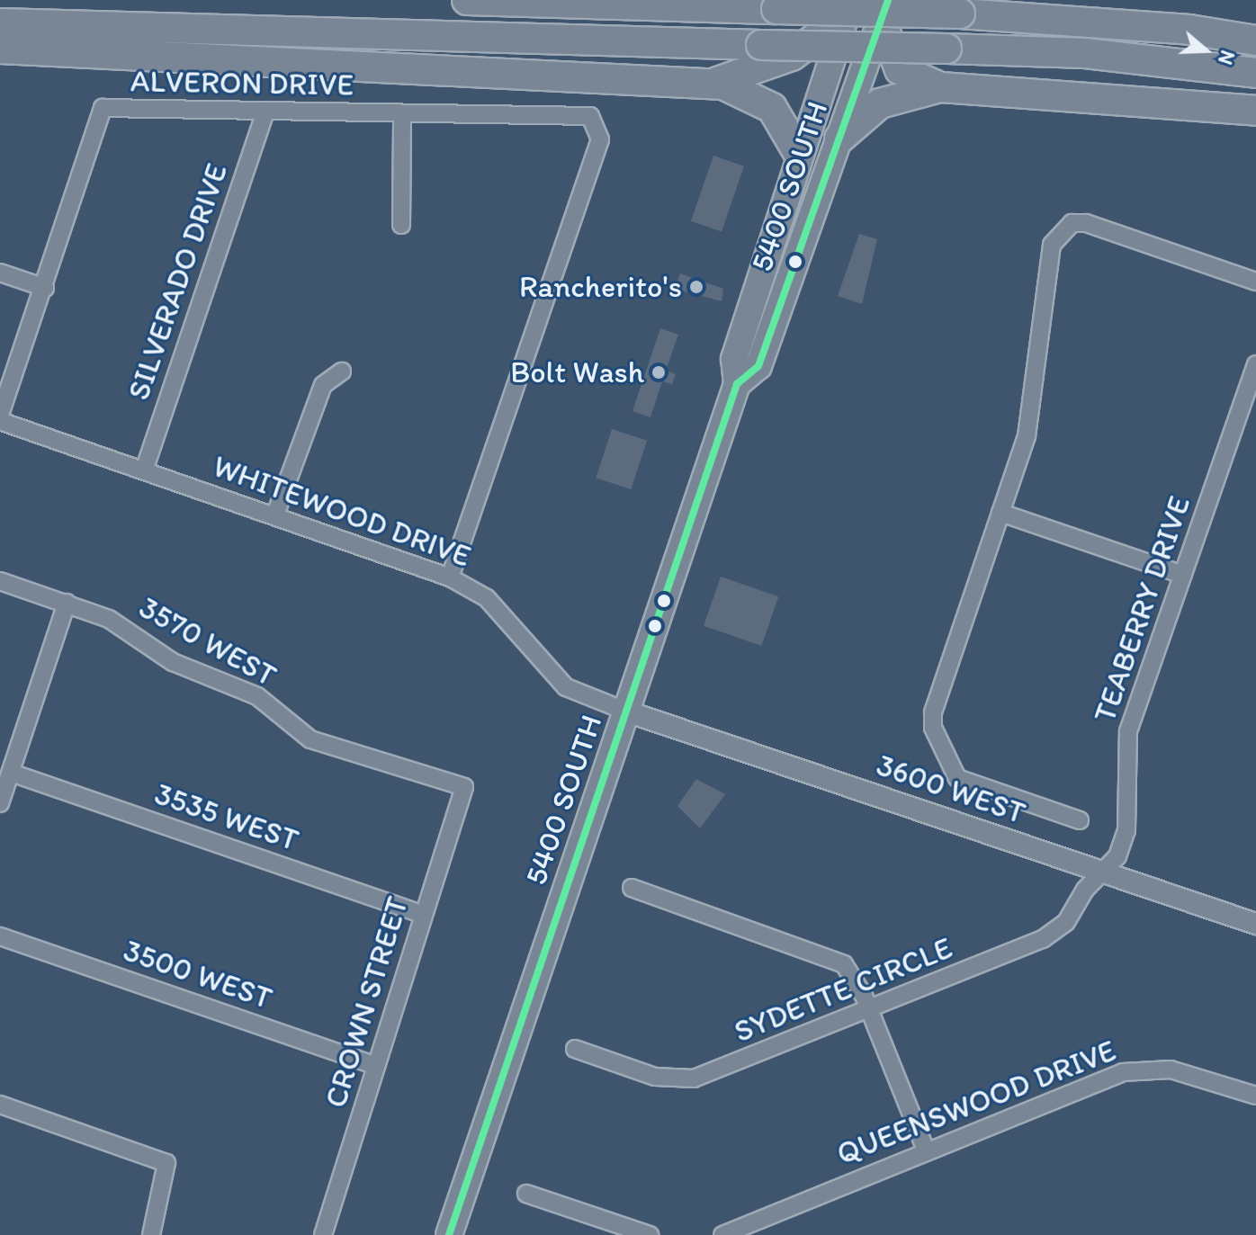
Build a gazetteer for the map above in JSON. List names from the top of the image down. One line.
{"streets":{"main road":["5400 SOUTH"],"street":["ALVERON DRIVE","SILVERADO DRIVE","WHITEWOOD DRIVE","TEABERRY DRIVE","3570 WEST","3600 WEST","3535 WEST","3500 WEST","SYDETTE CIRCLE","CROWN STREET","QUEENSWOOD DRIVE"]},"crossings":[["ALVERON DRIVE","SILVERADO DRIVE"],["ALVERON DRIVE","WHITEWOOD DRIVE"],["5400 SOUTH","WHITEWOOD DRIVE"],["5400 SOUTH","3600 WEST"],["SILVERADO DRIVE","WHITEWOOD DRIVE"],["WHITEWOOD DRIVE","3600 WEST"],["TEABERRY DRIVE","3600 WEST"],["TEABERRY DRIVE","SYDETTE CIRCLE"],["3570 WEST","CROWN STREET"],["3600 WEST","SYDETTE CIRCLE"],["3535 WEST","CROWN STREET"],["3500 WEST","CROWN STREET"]],"places":["Rancherito's","Bolt Wash"],"north":"right"}
